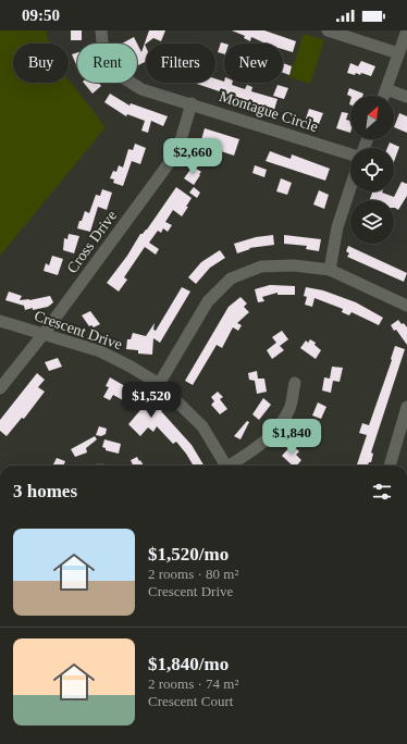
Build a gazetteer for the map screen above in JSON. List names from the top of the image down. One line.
{"streets":{"street":["Montague Circle","Cross Drive","Crescent Drive"]},"crossings":[["Montague Circle","Cross Drive"],["Cross Drive","Crescent Drive"]],"north":"top right","page":{"status":"09:50","chip":["Buy","Rent","Filters","New"],"price":["$2,660","$1,520","$1,840"],"heading":"3 homes","list":[{"name":"$1,520/mo","note":"2 rooms · 80 m² · Crescent Drive"},{"name":"$1,840/mo","note":"2 rooms · 74 m² · Crescent Court"}]}}
